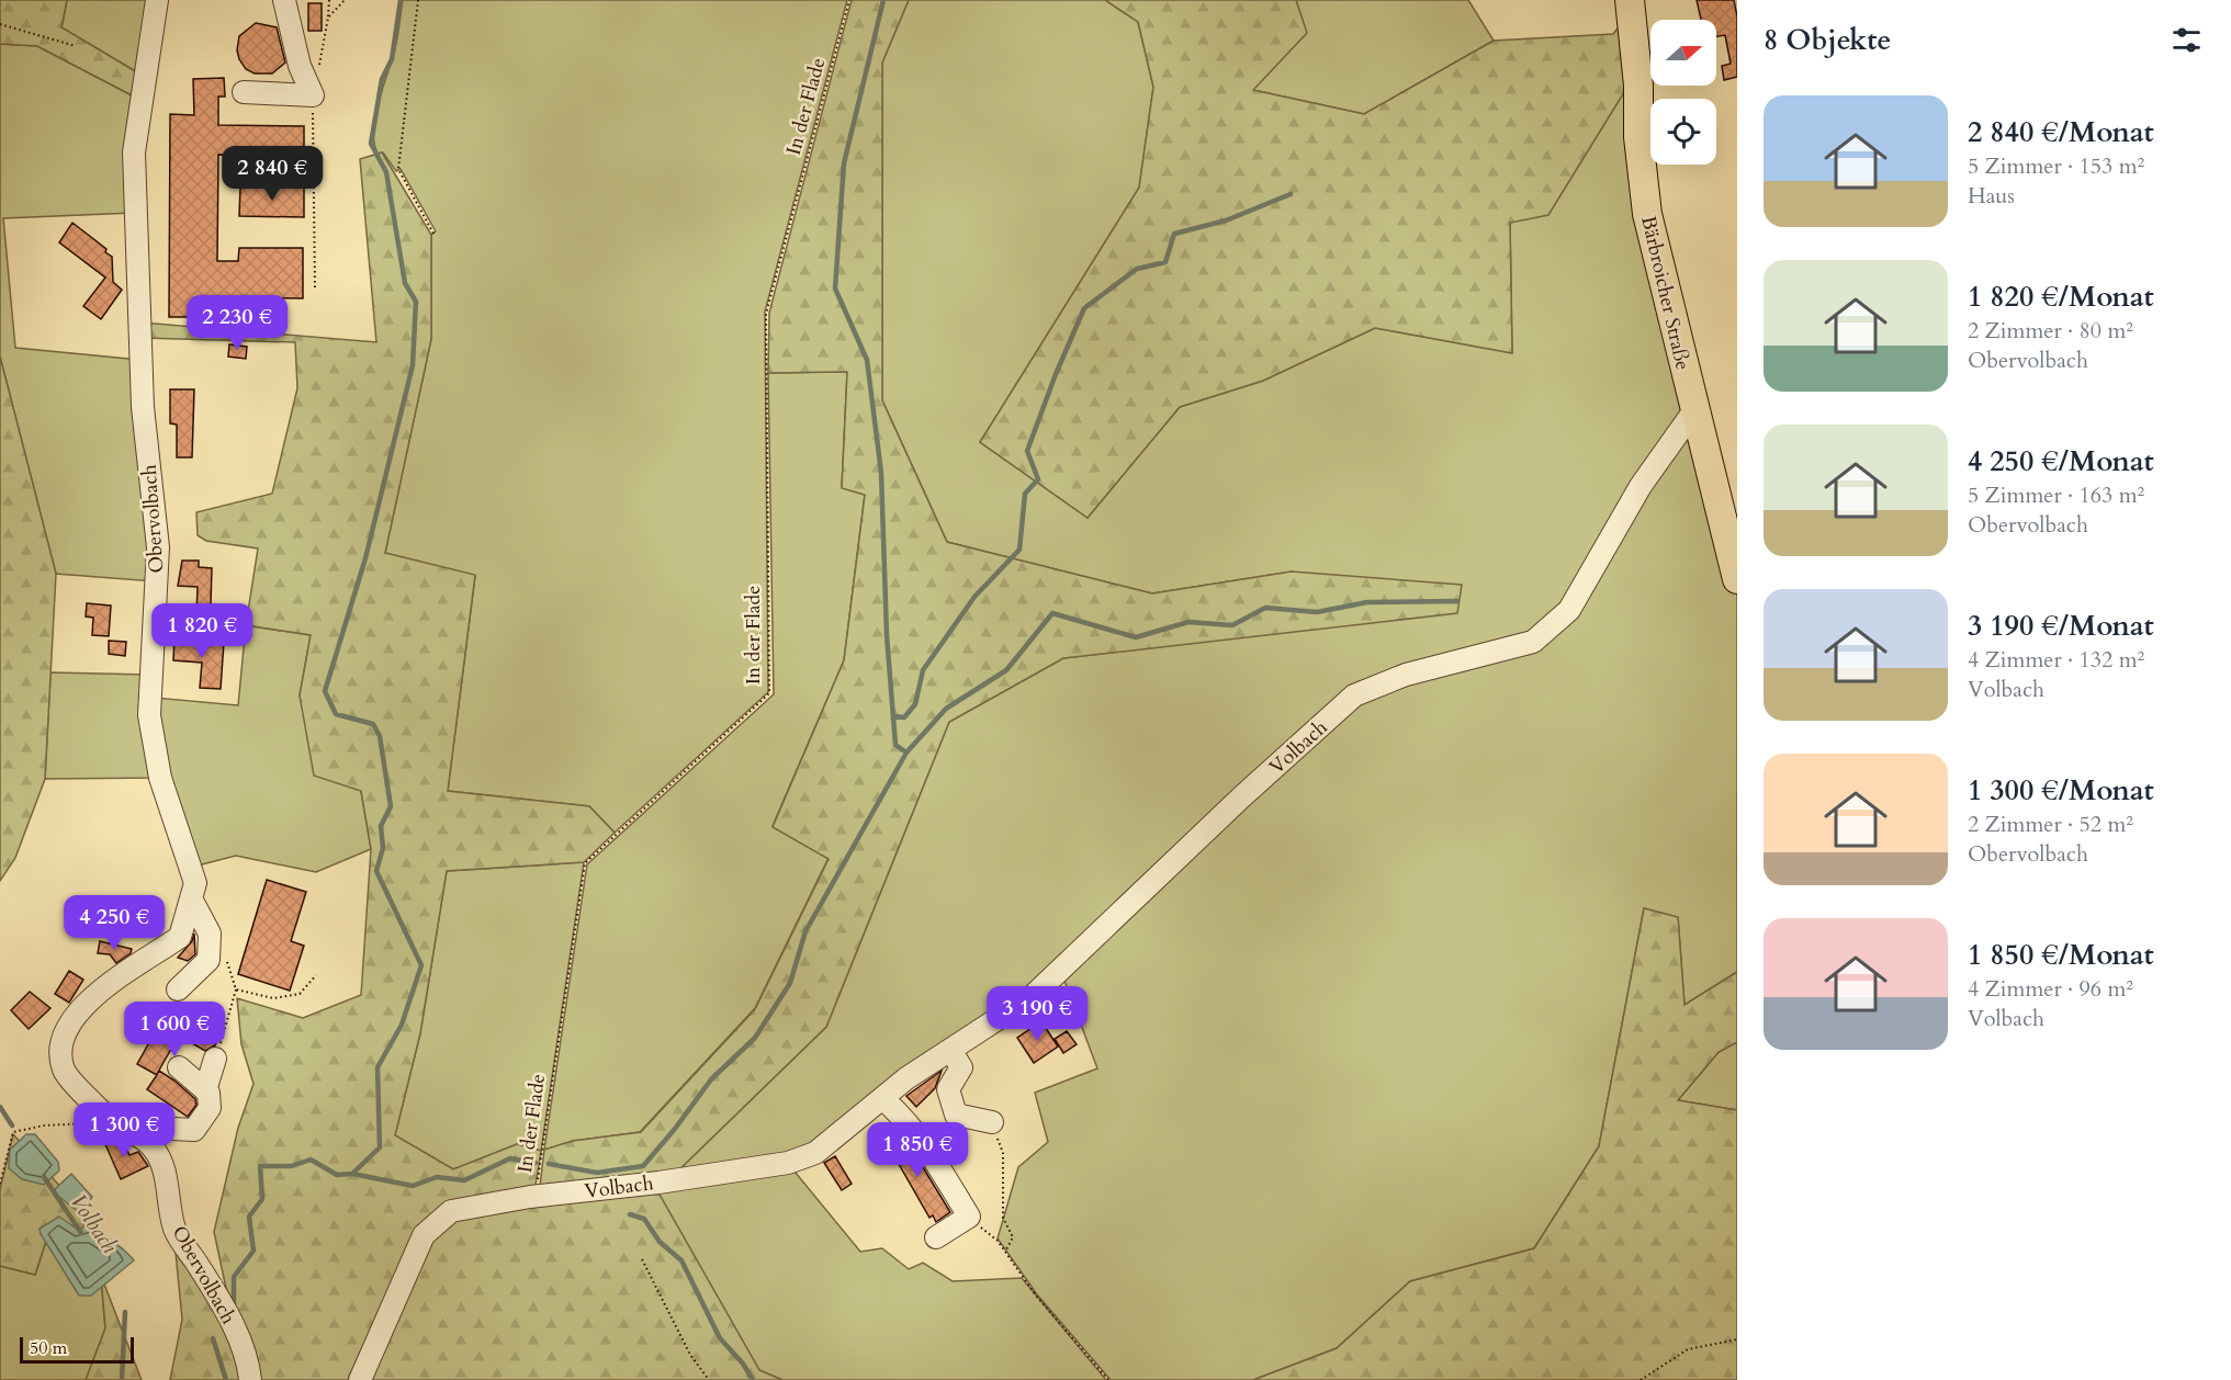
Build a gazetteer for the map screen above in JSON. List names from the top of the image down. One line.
{"streets":{"main road":["Bärbroicher Straße"],"street":["Obervolbach","Volbach"],"path":["In der Flade"]},"crossings":[["In der Flade","Volbach"],["Bärbroicher Straße","Volbach"]],"water":["Volbach"],"scale_bar":"50 m","north":"right","page":{"heading":"8 Objekte","list":[{"name":"2 840 €/Monat","note":"5 Zimmer · 153 m² · Haus"},{"name":"1 820 €/Monat","note":"2 Zimmer · 80 m² · Obervolbach"},{"name":"4 250 €/Monat","note":"5 Zimmer · 163 m² · Obervolbach"},{"name":"3 190 €/Monat","note":"4 Zimmer · 132 m² · Volbach"},{"name":"1 300 €/Monat","note":"2 Zimmer · 52 m² · Obervolbach"},{"name":"1 850 €/Monat","note":"4 Zimmer · 96 m² · Volbach"}],"price":["2 840 €","2 230 €","1 820 €","4 250 €","3 190 €","1 600 €","1 300 €","1 850 €"],"scale":"50 m"}}
